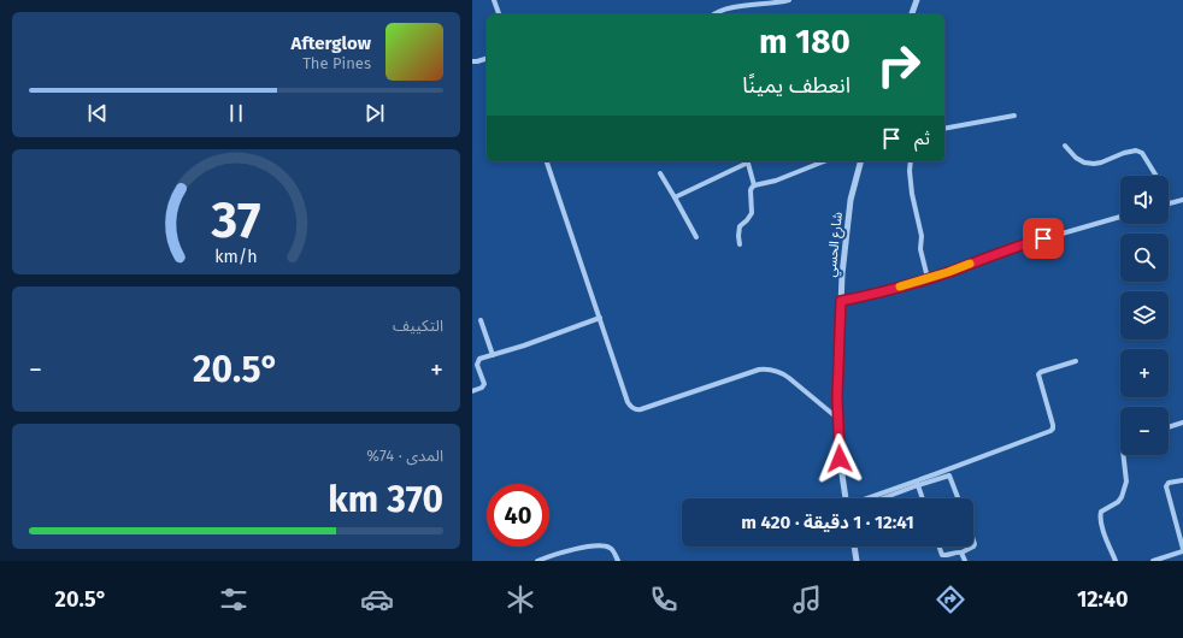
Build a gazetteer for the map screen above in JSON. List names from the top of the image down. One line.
{"streets":{"street":["شارع الحسي"]},"page":{"turn":["180 m","انعطف يمينًا"],"song":["Afterglow","The Pines"],"then":"ثم","map_buttons":["+","−"],"tile":["التكييف",["المدى · 74%","370 km"]],"heat":["−","20.5°","+"],"limit":"40","trip":"12:41 · 1 دقيقة · 420 m","tabs":["12:40","20.5°"],"gauge":["37","km/h"]}}
